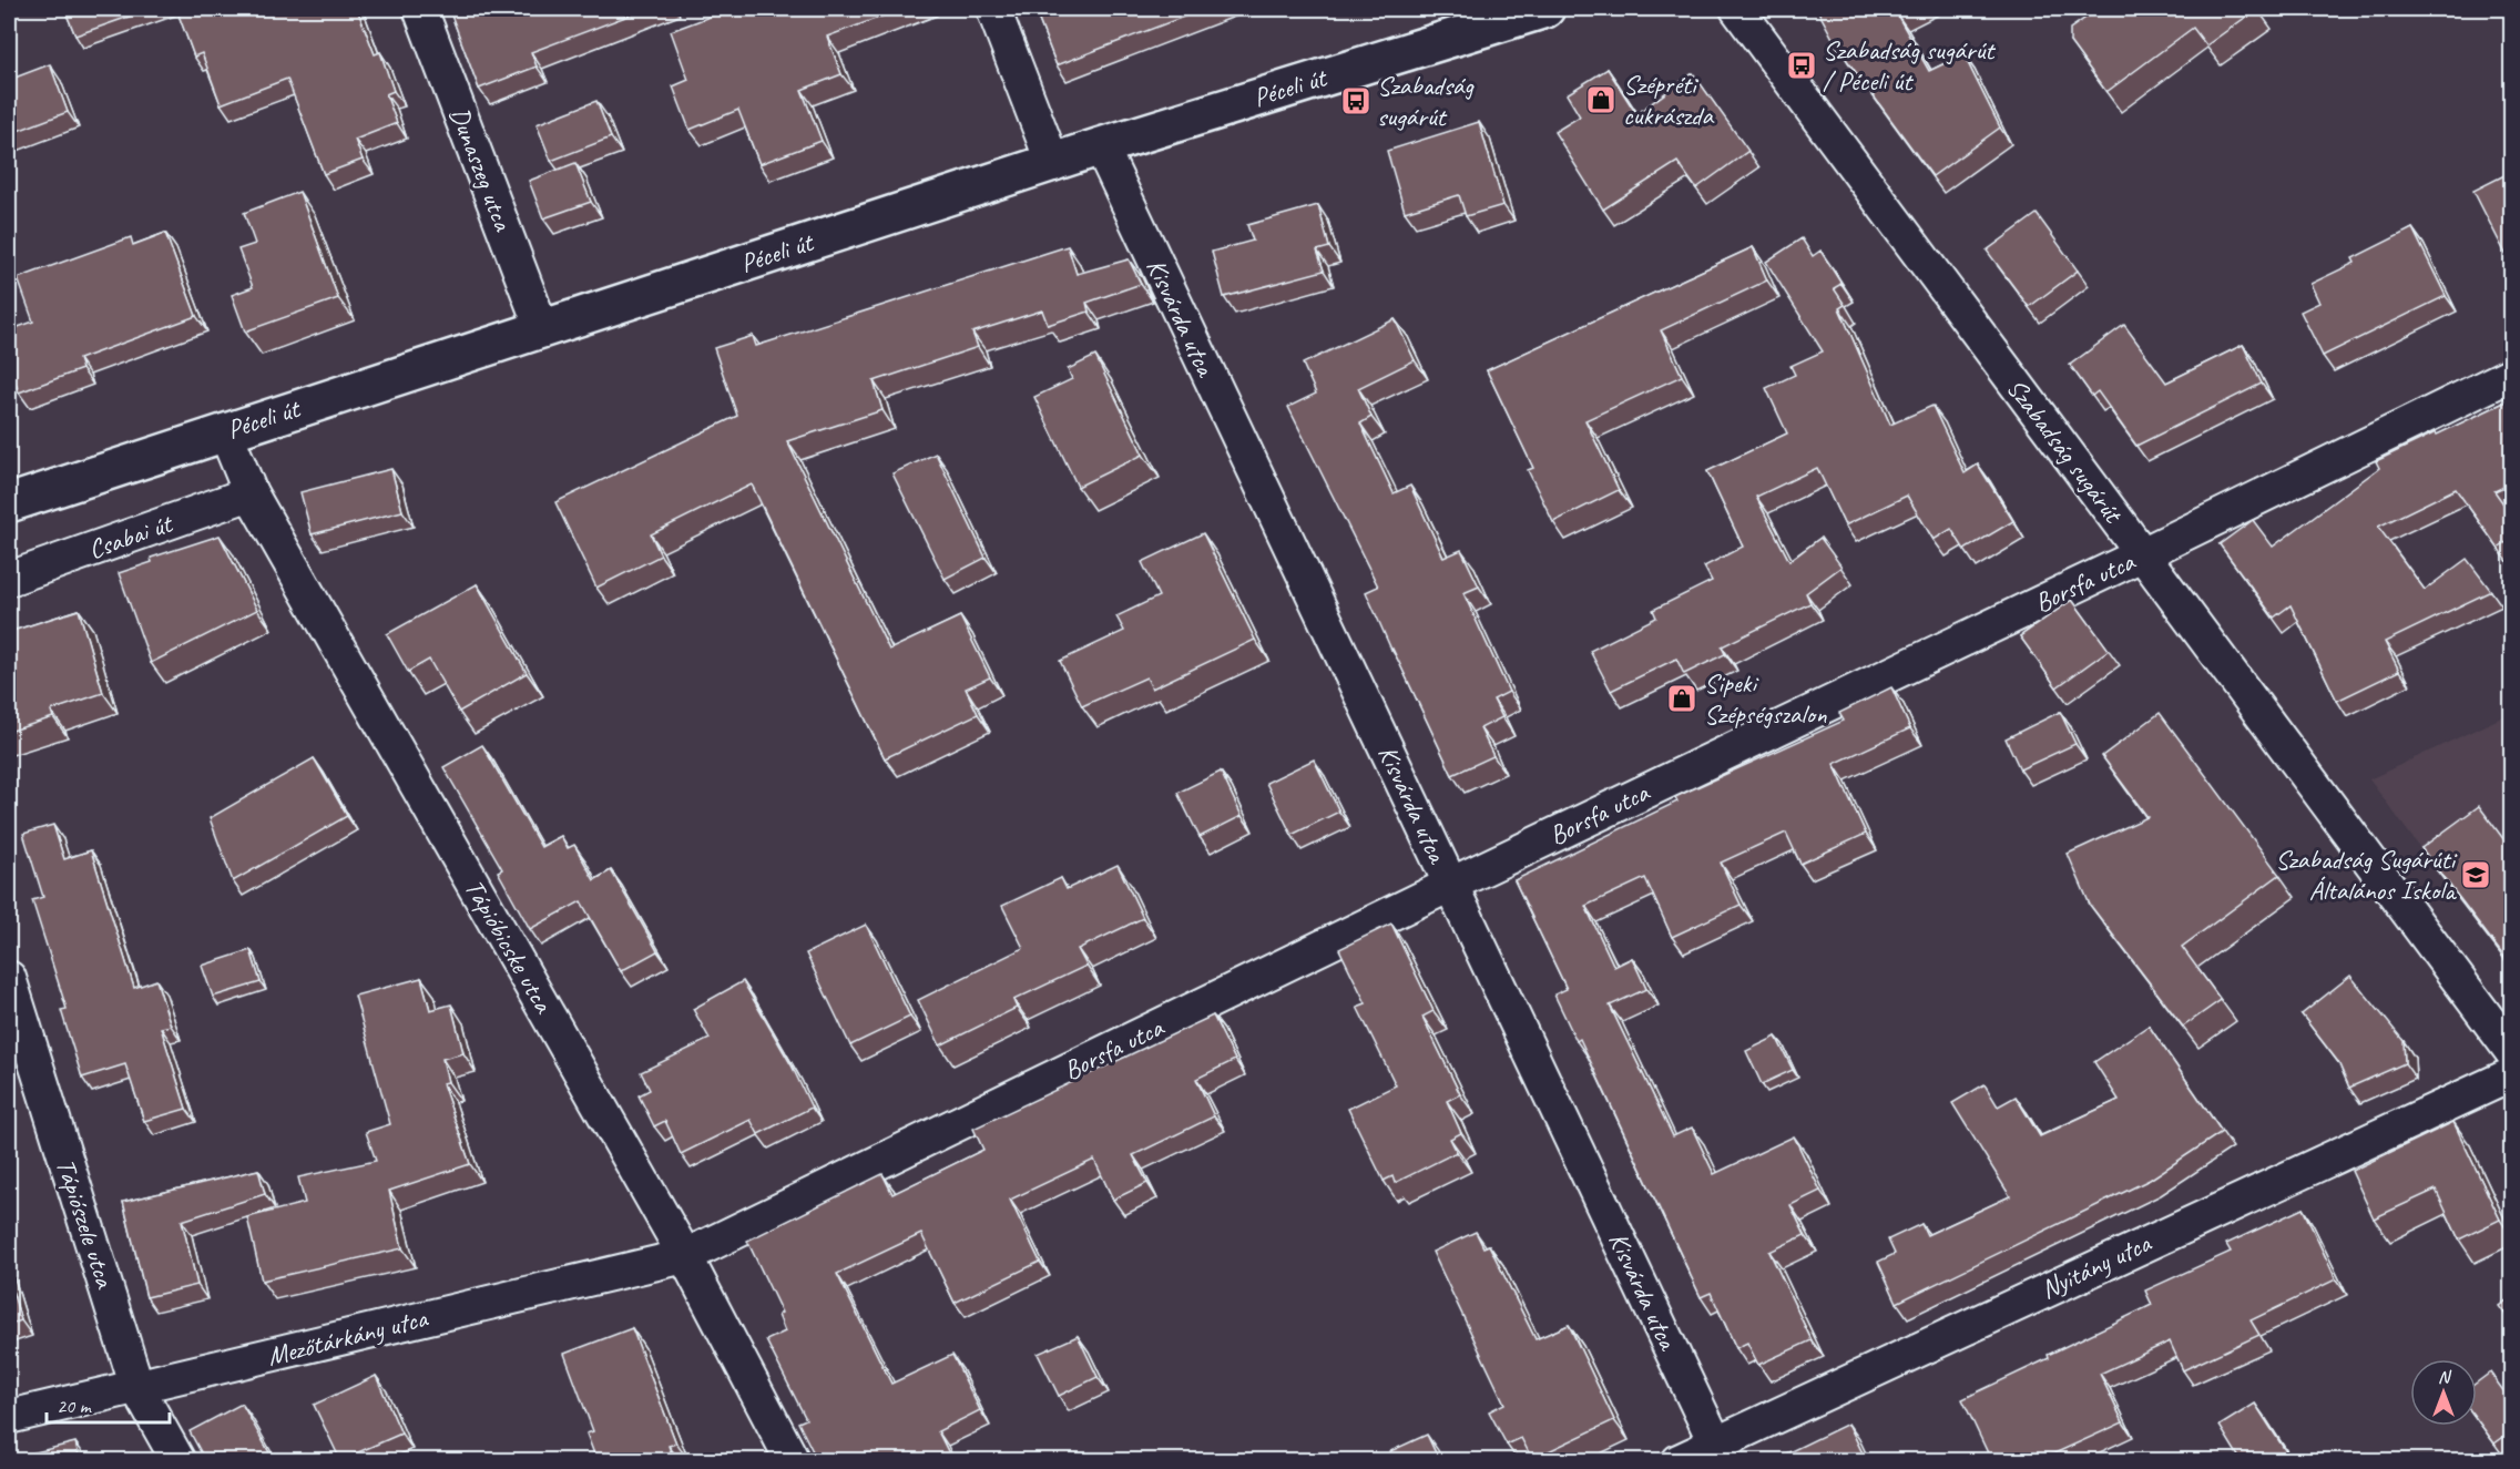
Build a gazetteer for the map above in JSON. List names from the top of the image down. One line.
{"streets":{"main road":["Péceli út"],"street":["Dunaszeg utca","Kisvárda utca","Szabadság sugárút","Csabai út","Borsfa utca","Tápióbicske utca","Tápiószele utca","Nyitány utca","Mezőtárkány utca"]},"crossings":[["Péceli út","Dunaszeg utca"],["Péceli út","Kisvárda utca"],["Péceli út","Tápióbicske utca"],["Kisvárda utca","Borsfa utca"],["Kisvárda utca","Nyitány utca"],["Szabadság sugárút","Borsfa utca"],["Csabai út","Tápióbicske utca"],["Borsfa utca","Tápióbicske utca"],["Borsfa utca","Mezőtárkány utca"],["Tápióbicske utca","Mezőtárkány utca"],["Tápiószele utca","Mezőtárkány utca"]],"places":{"bus stop":["Szabadság sugárút / Péceli út","Szabadság sugárút"],"shop":["Szépréti cukrászda","Sipeki Szépségszalon"],"school or university":["Szabadság Sugárúti Általános Iskola"]},"scale_bar":"20 m","north":"top"}
